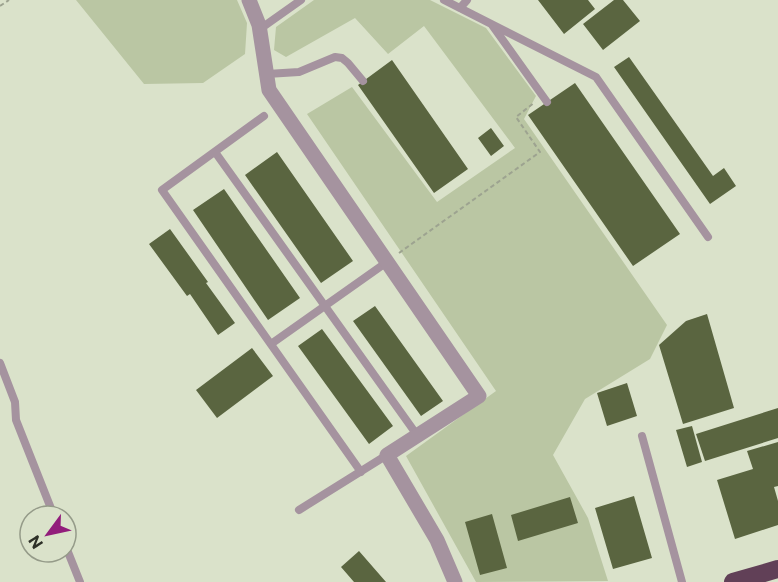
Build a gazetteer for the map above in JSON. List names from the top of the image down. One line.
{"north":"bottom left"}
